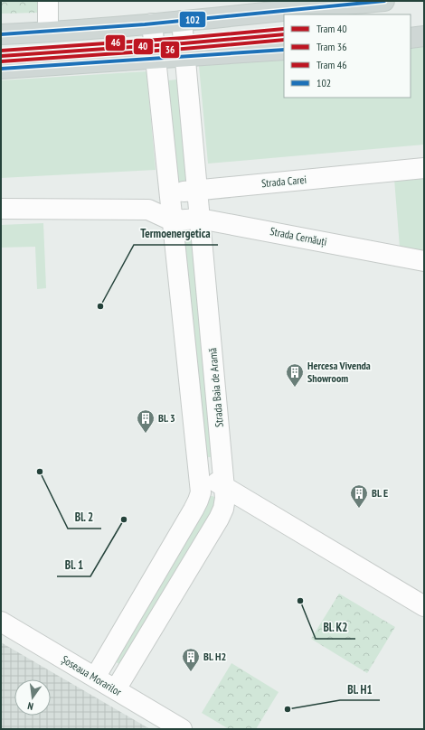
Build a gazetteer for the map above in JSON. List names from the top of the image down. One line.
{"streets":{"street":["Strada Carei","Strada Cernăuți","Strada Baia de Aramă","Șoseaua Morarilor"]},"crossings":[["Strada Carei","Strada Baia de Aramă"],["Strada Cernăuți","Strada Baia de Aramă"],["Strada Baia de Aramă","Șoseaua Morarilor"]],"places":{"other":["Termoenergetica","Bl. 2","Bl. 1","Bl. K2","Bl. H1"],"building":["Hercesa Vivenda Showroom","Bl. 3","Bl. E","Bl. H2"]},"lines":["transit line 102","tram line 46","tram line 40","tram line 36"],"legend":["Tram 40","Tram 36","Tram 46","102"],"north":"bottom"}
